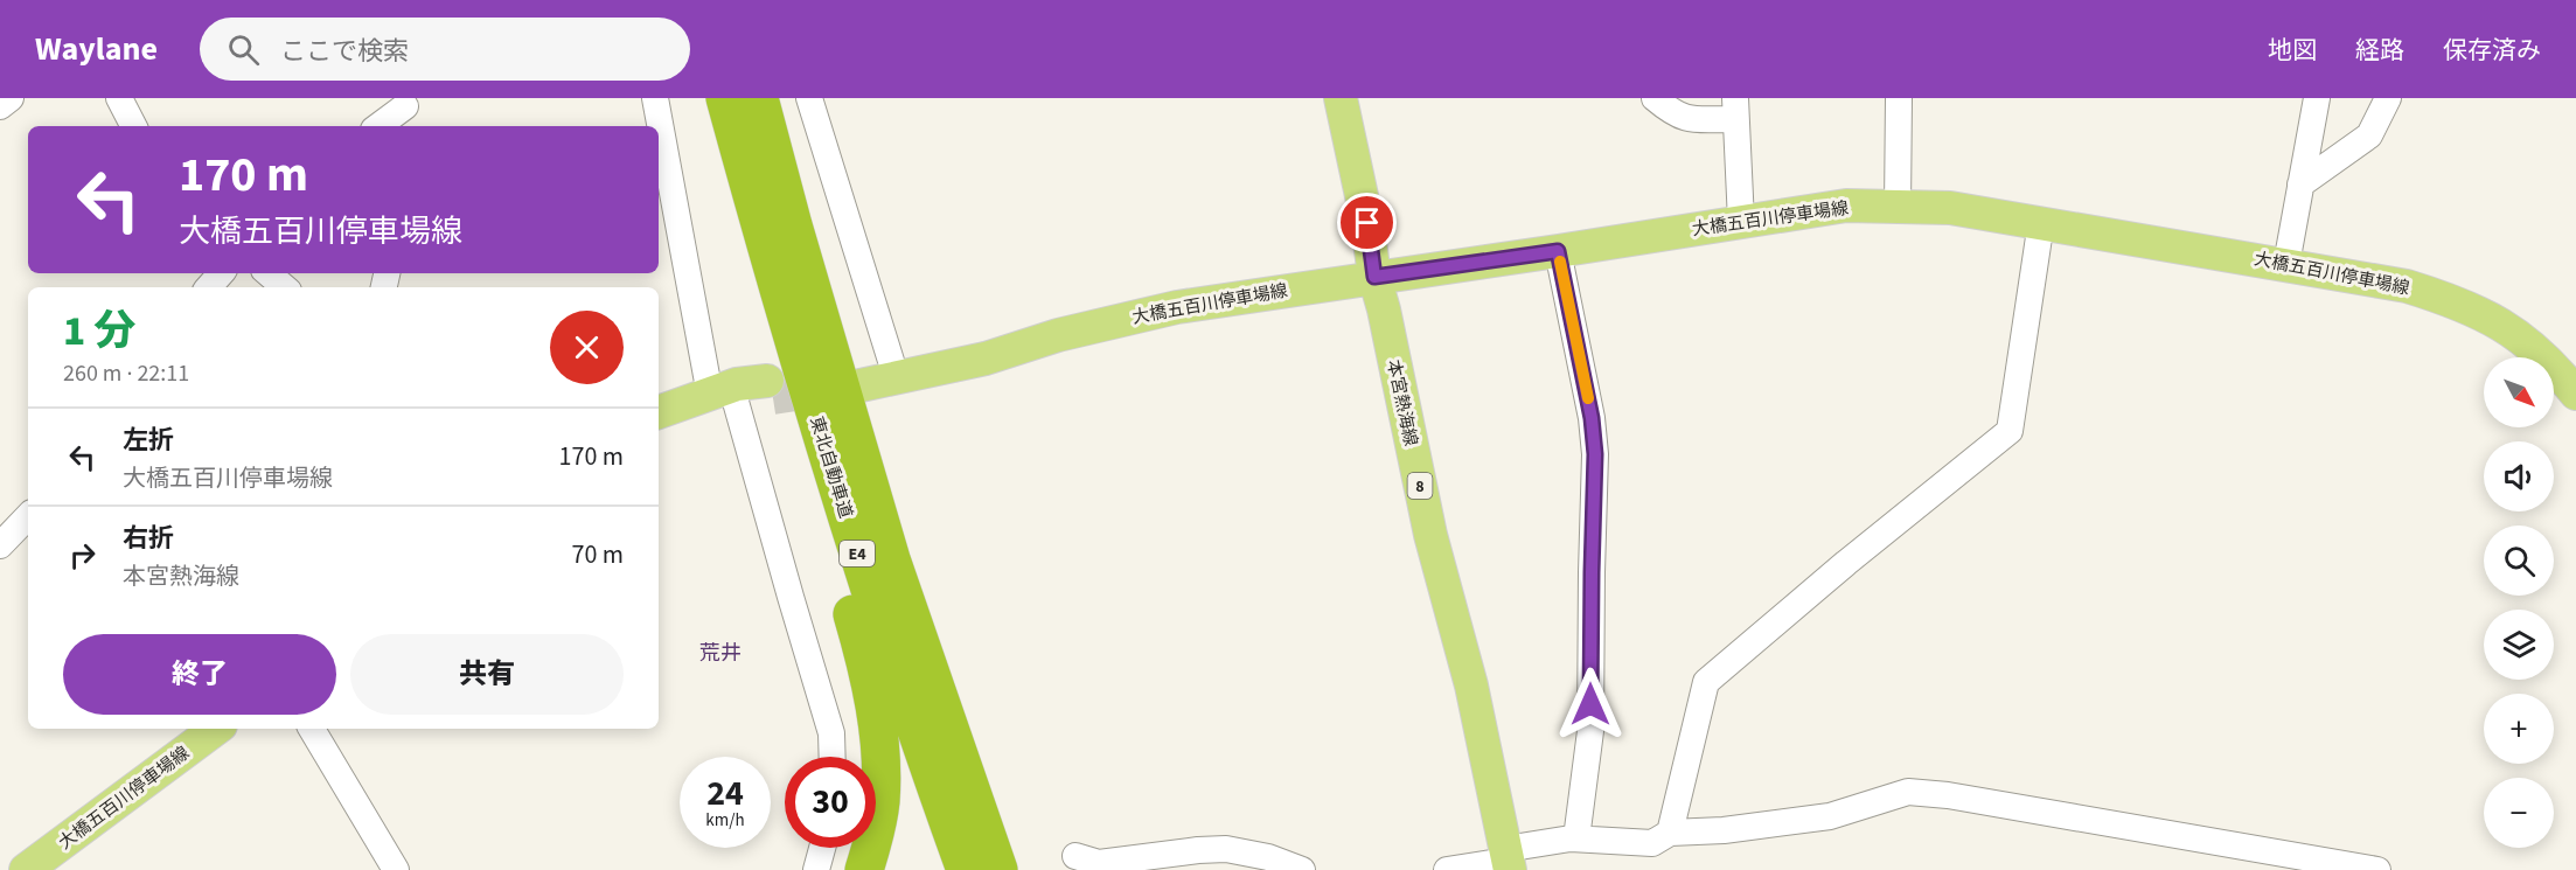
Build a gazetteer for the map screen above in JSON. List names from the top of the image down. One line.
{"streets":{"highway":["東北自動車道","E4"],"main road":["大橋五百川停車場線","本宮熱海線","8"]},"crossings":[["大橋五百川停車場線","本宮熱海線"]],"districts":["荒井"],"north":"bottom right","page":{"header":"Waylane","search":"ここで検索","nav":["地図","経路","保存済み"],"turn":["170 m","大橋五百川停車場線"],"heading":["1 分","260 m · 22:11"],"map_buttons":["+","−"],"list":[{"name":"左折","note":"大橋五百川停車場線","value":"170 m"},{"name":"右折","note":"本宮熱海線","value":"70 m"}],"buttons":["終了","共有"],"speed":"24 km/h","limit":"30"}}
